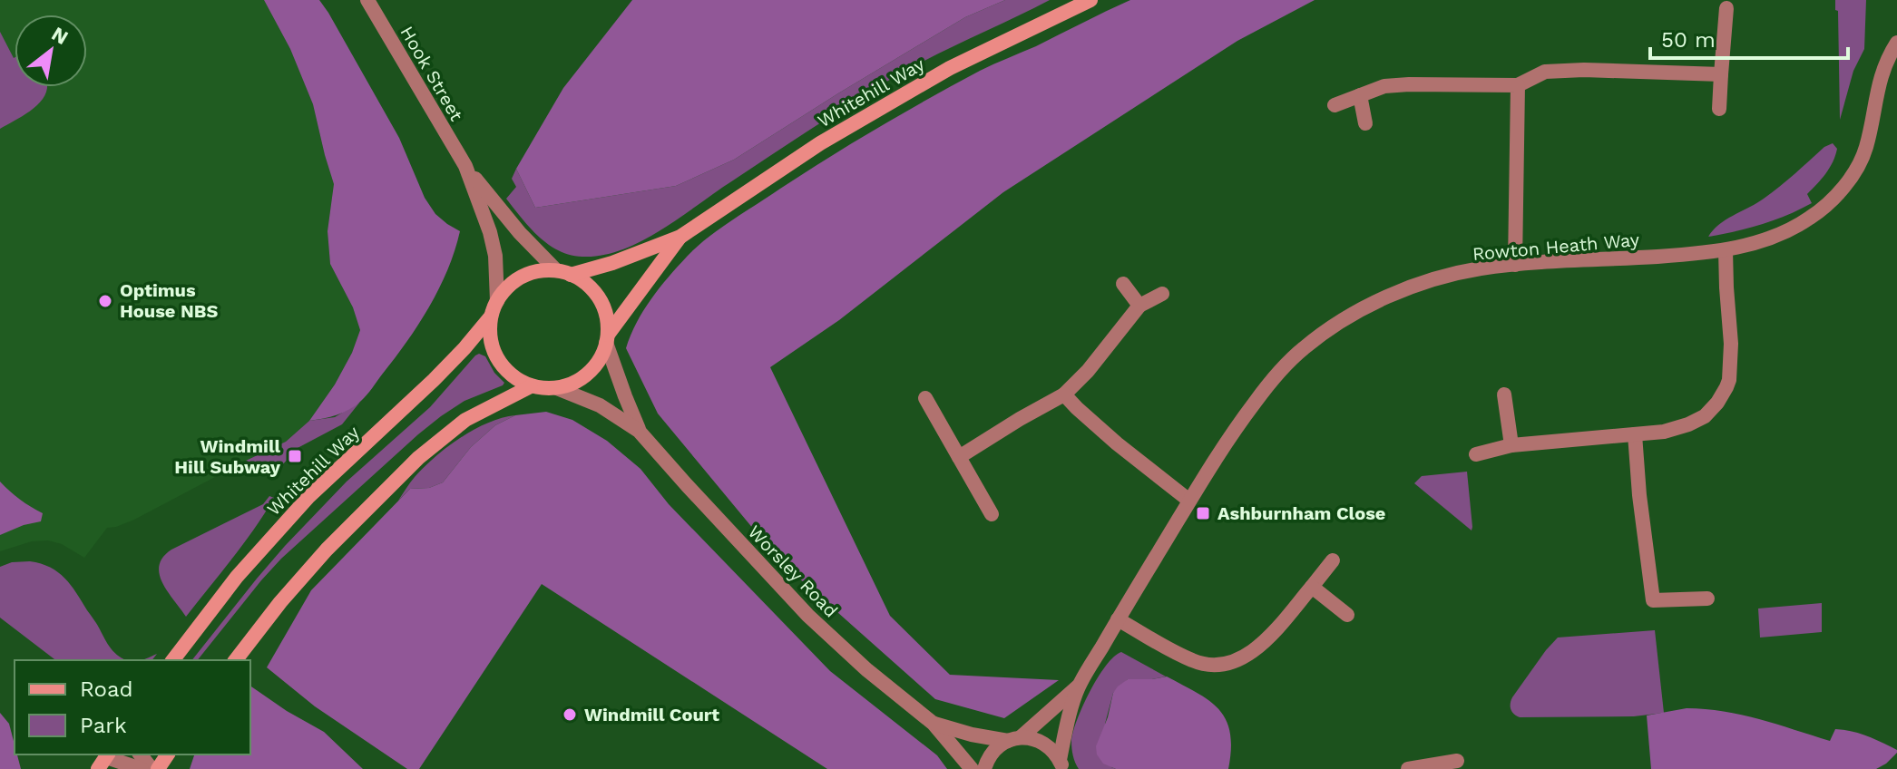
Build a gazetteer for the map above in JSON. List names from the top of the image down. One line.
{"streets":{"main road":["Whitehill Way"],"street":["Hook Street","Rowton Heath Way","Worsley Road"]},"crossings":[["Hook Street","Whitehill Way"],["Hook Street","Worsley Road"],["Whitehill Way","Worsley Road"],["Rowton Heath Way","Worsley Road"]],"places":{"other":["Optimus House NBS","Windmill Court"],"transit":["Windmill Hill Subway","Ashburnham Close"]},"legend":["Road","Park"],"scale_bar":"50 m","north":"top right"}
